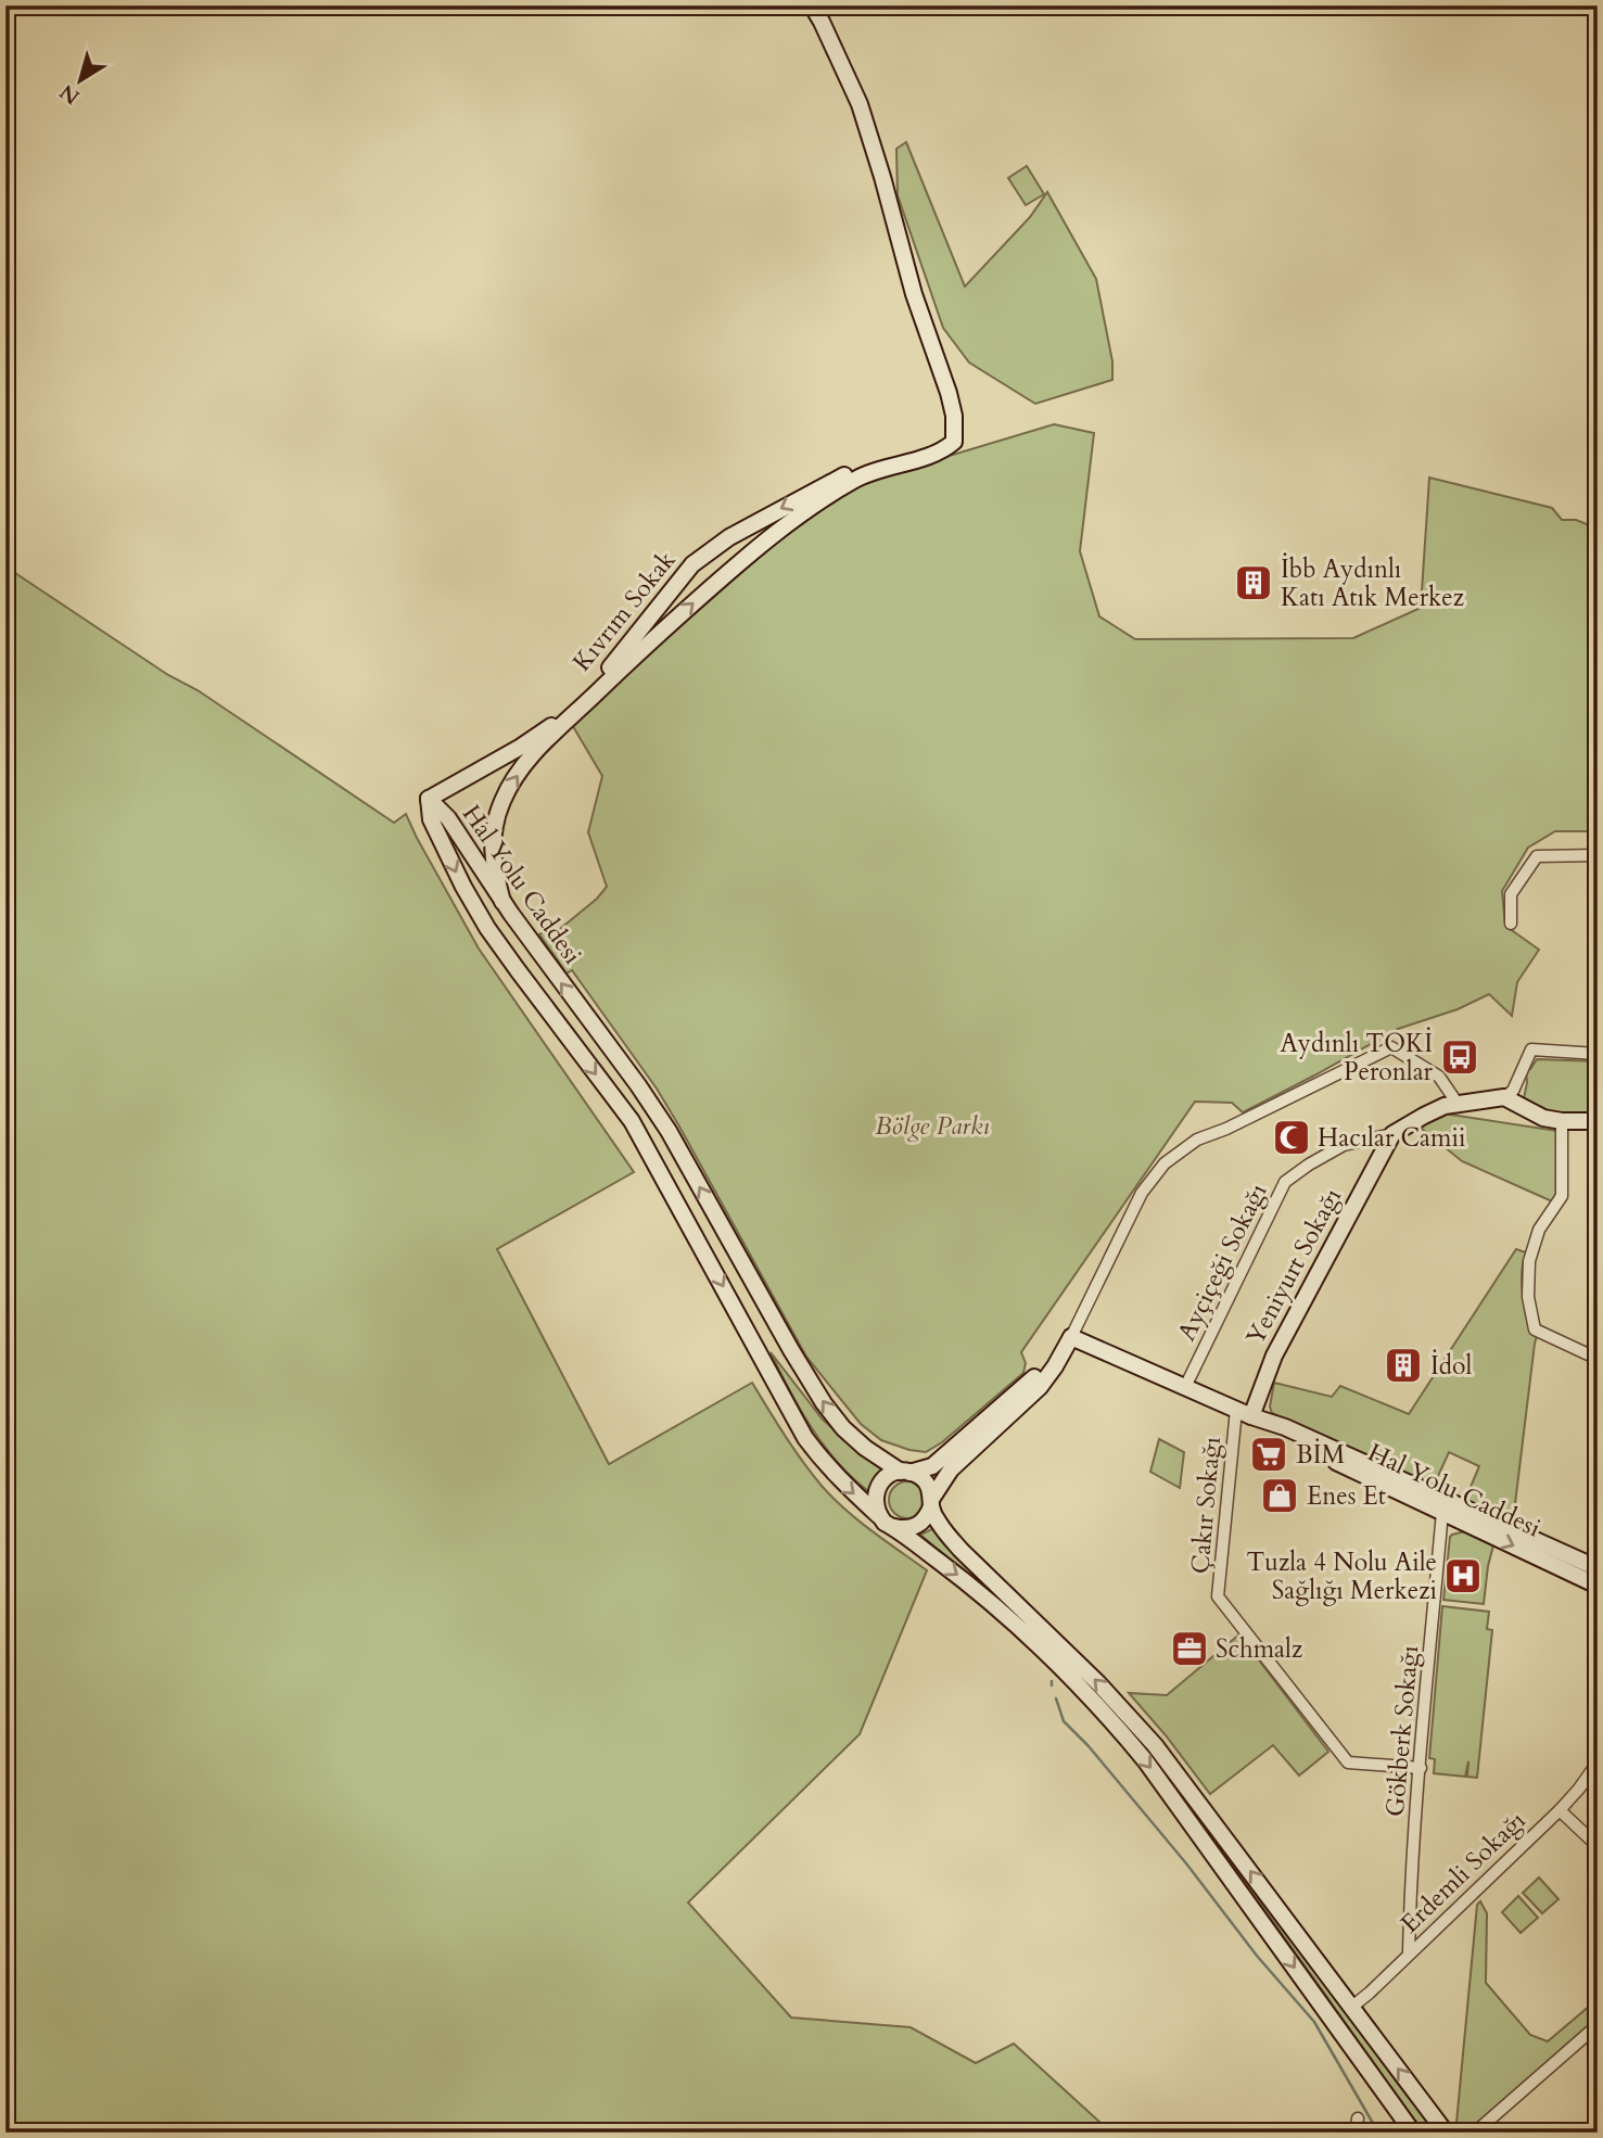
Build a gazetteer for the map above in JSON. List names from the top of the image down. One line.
{"streets":{"street":["Kıvrım Sokak","Hal Yolu Caddesi","Ayçiçeği Sokağı","Yeniyurt Sokağı","Çakır Sokağı","Gökberk Sokağı","Erdemli Sokağı"]},"crossings":[["Kıvrım Sokak","Hal Yolu Caddesi"],["Hal Yolu Caddesi","Ayçiçeği Sokağı"],["Hal Yolu Caddesi","Yeniyurt Sokağı"],["Hal Yolu Caddesi","Çakır Sokağı"],["Hal Yolu Caddesi","Gökberk Sokağı"],["Ayçiçeği Sokağı","Yeniyurt Sokağı"],["Çakır Sokağı","Gökberk Sokağı"],["Gökberk Sokağı","Erdemli Sokağı"]],"parks":["Bölge Parkı"],"places":{"building":["İbb Aydınlı Katı Atık Merkez","İdol"],"bus stop":["Aydınlı TOKİ Peronlar"],"mosque":["Hacılar Camii"],"supermarket":["BİM"],"shop":["Enes Et"],"hospital":["Tuzla 4 Nolu Aile Sağlığı Merkezi"],"office":["Schmalz"]},"north":"bottom left"}
